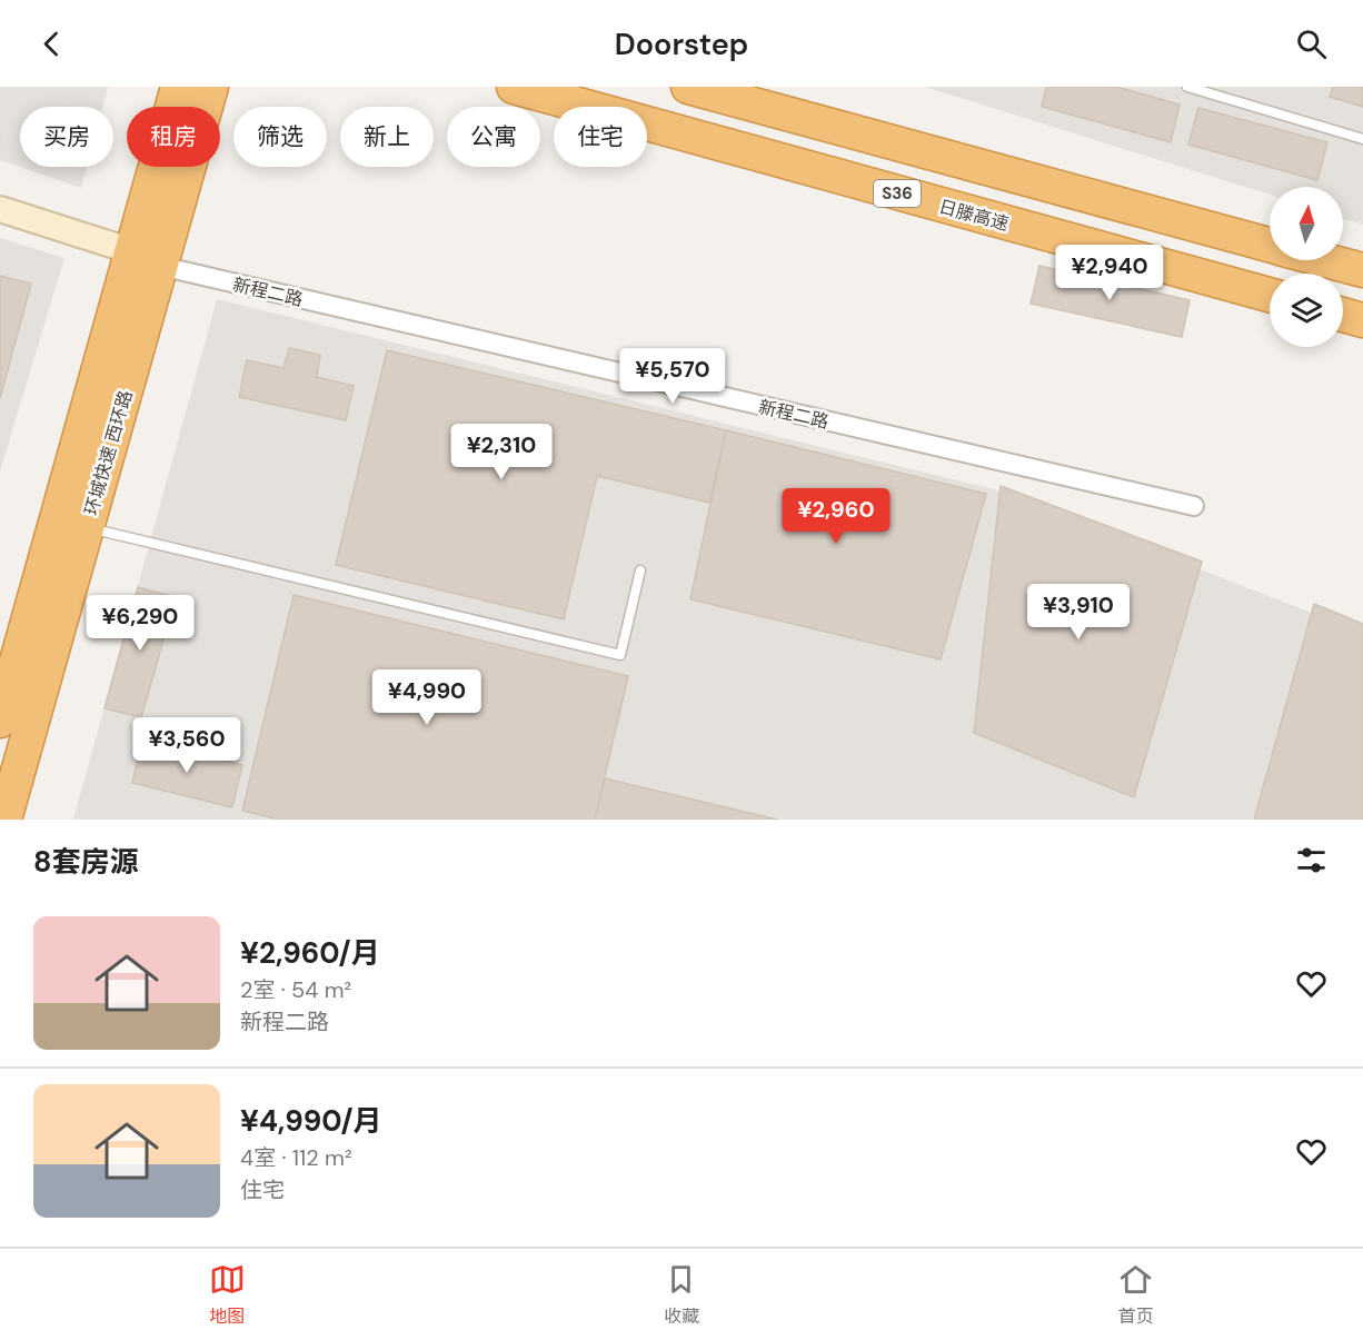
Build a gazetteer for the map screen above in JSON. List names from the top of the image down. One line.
{"streets":{"highway":["S36","日滕高速","环城快速 西环路"],"street":["新程二路"]},"crossings":[["新程二路","环城快速 西环路"]],"north":"top","page":{"header":"Doorstep","chip":["买房","租房","筛选","新上","公寓","住宅"],"price":["¥2,940","¥5,570","¥2,310","¥2,960","¥3,910","¥6,290","¥4,990","¥3,560"],"heading":"8套房源","list":[{"name":"¥2,960/月","note":"2室 · 54 m² · 新程二路"},{"name":"¥4,990/月","note":"4室 · 112 m² · 住宅"}],"tabs":["地图","收藏","首页"]}}
